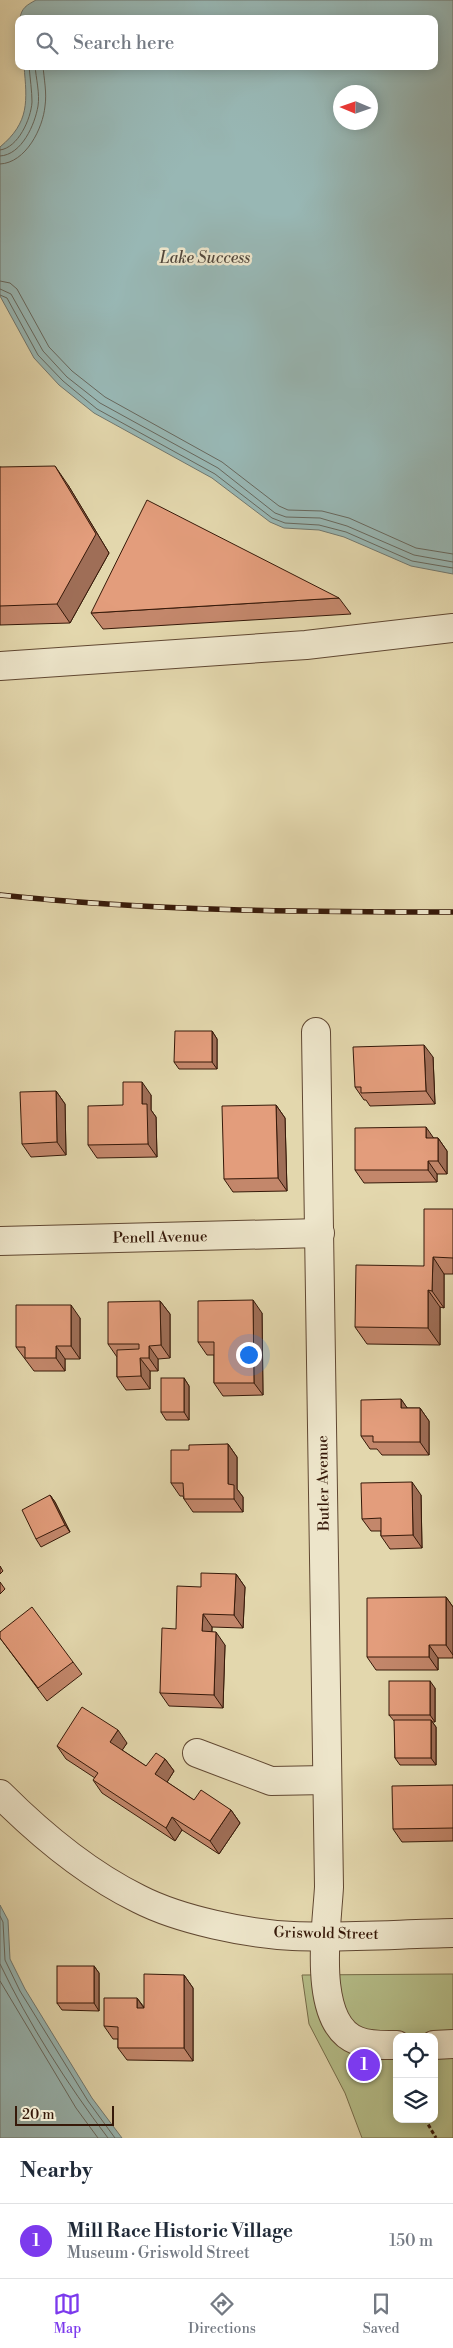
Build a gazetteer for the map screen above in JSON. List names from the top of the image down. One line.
{"streets":{"street":["Penell Avenue","Butler Avenue","Griswold Street"]},"crossings":[["Penell Avenue","Butler Avenue"],["Butler Avenue","Griswold Street"]],"water":["Lake Success"],"scale_bar":"20 m","north":"left","page":{"search":"Search here","pins":"1","scale":"20 m","heading":"Nearby","list":[{"mark":"1","name":"Mill Race Historic Village","note":"Museum · Griswold Street","value":"150 m"}],"nav":["Map","Directions","Saved"]}}
